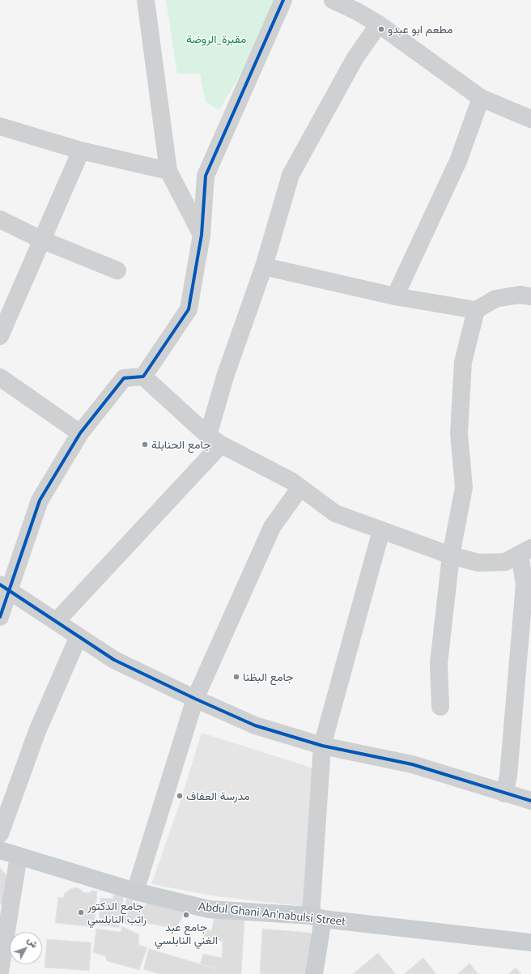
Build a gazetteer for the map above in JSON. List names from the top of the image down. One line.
{"streets":{"main road":["Abdul Ghani An'nabulsi Street"]},"parks":["مقبرة_الروضة"],"places":["مطعم ابو عبدو","جامع الحنابلة","جامع البظنا","مدرسة العفاف","جامع الدكتور راتب النابلسي","جامع عبد الغني النابلسي"],"north":"top right"}
